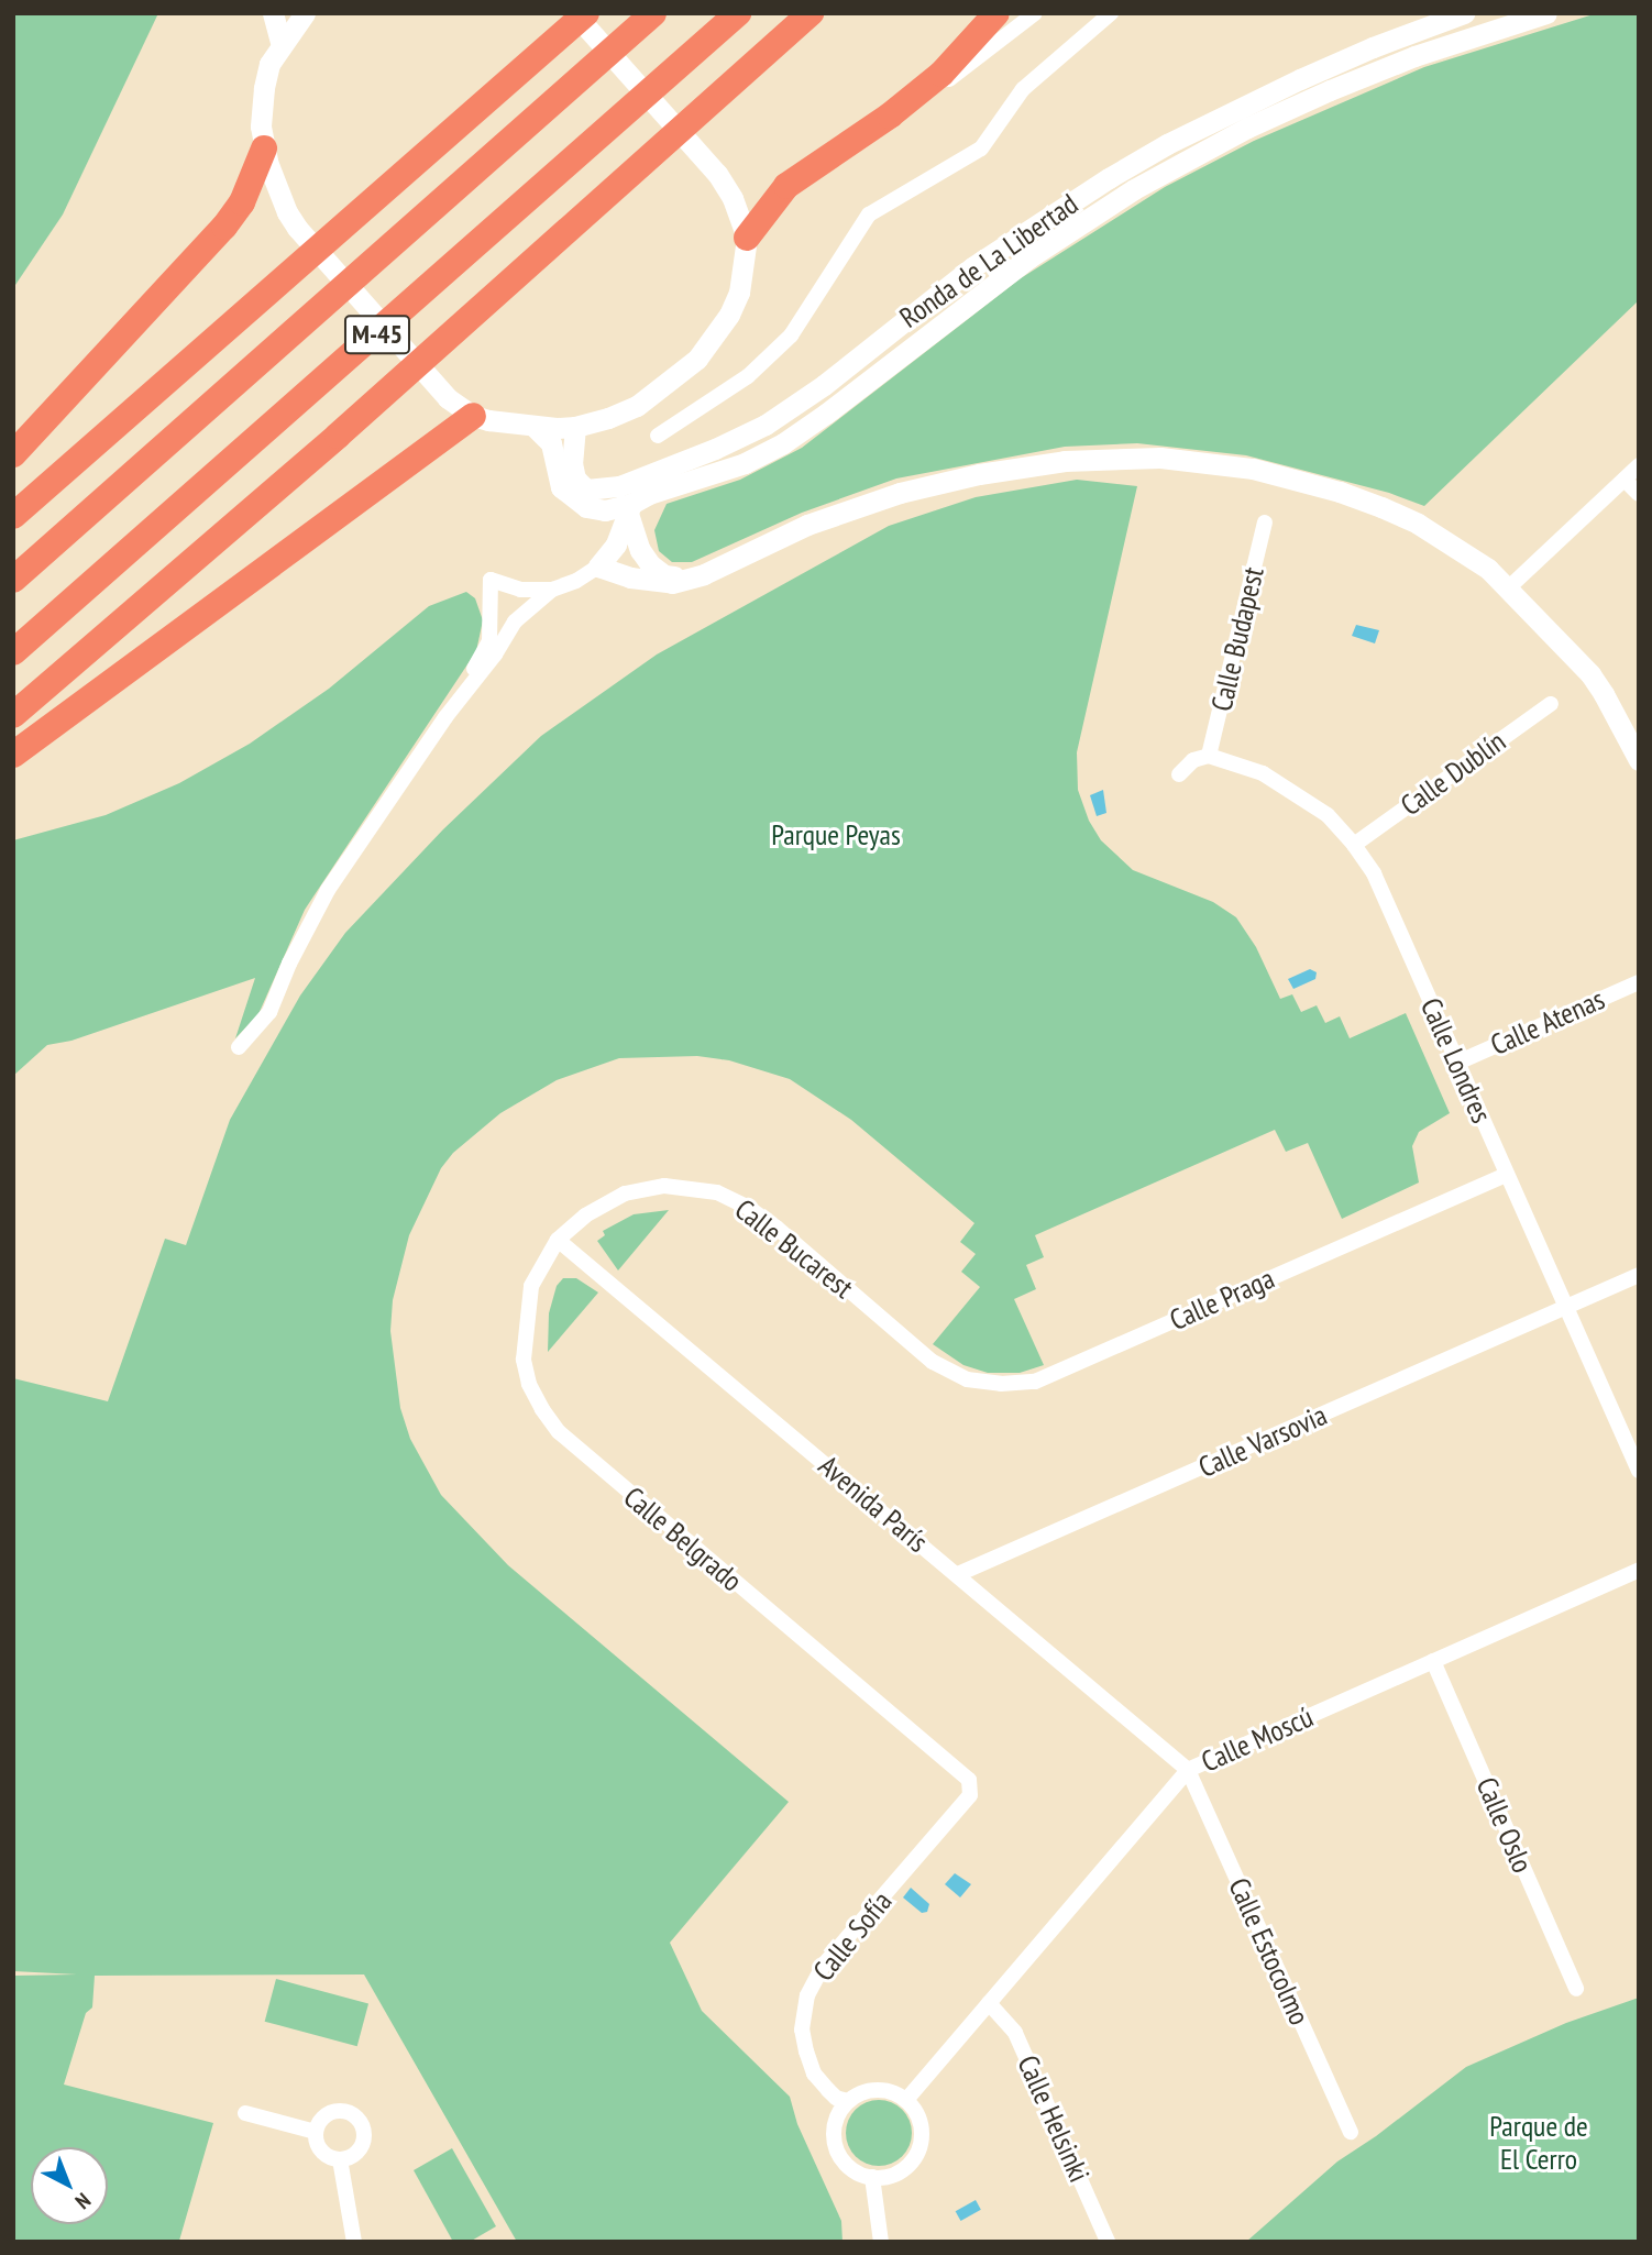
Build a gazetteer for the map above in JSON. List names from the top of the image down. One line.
{"streets":{"highway":["M-45"],"main road":["Ronda de La Libertad"],"street":["Calle Budapest","Calle Dublín","Calle Atenas","Calle Londres","Calle Bucarest","Calle Praga","Calle Varsovia","Avenida París","Calle Belgrado","Calle Moscú","Calle Oslo","Calle Sofía","Calle Estocolmo","Calle Helsinki"]},"crossings":[["Ronda de La Libertad","M-45"],["Calle Budapest","Calle Londres"],["Calle Dublín","Calle Londres"],["Calle Atenas","Calle Londres"],["Calle Londres","Calle Praga"],["Calle Londres","Calle Varsovia"],["Calle Bucarest","Calle Praga"],["Calle Bucarest","Avenida París"],["Calle Bucarest","Calle Belgrado"],["Calle Varsovia","Avenida París"],["Avenida París","Calle Belgrado"],["Avenida París","Calle Moscú"],["Avenida París","Calle Estocolmo"],["Calle Belgrado","Calle Sofía"],["Calle Moscú","Calle Oslo"],["Calle Moscú","Calle Sofía"],["Calle Moscú","Calle Estocolmo"],["Calle Moscú","Calle Helsinki"]],"parks":["Parque Peyas","Parque de El Cerro"],"north":"bottom right"}
